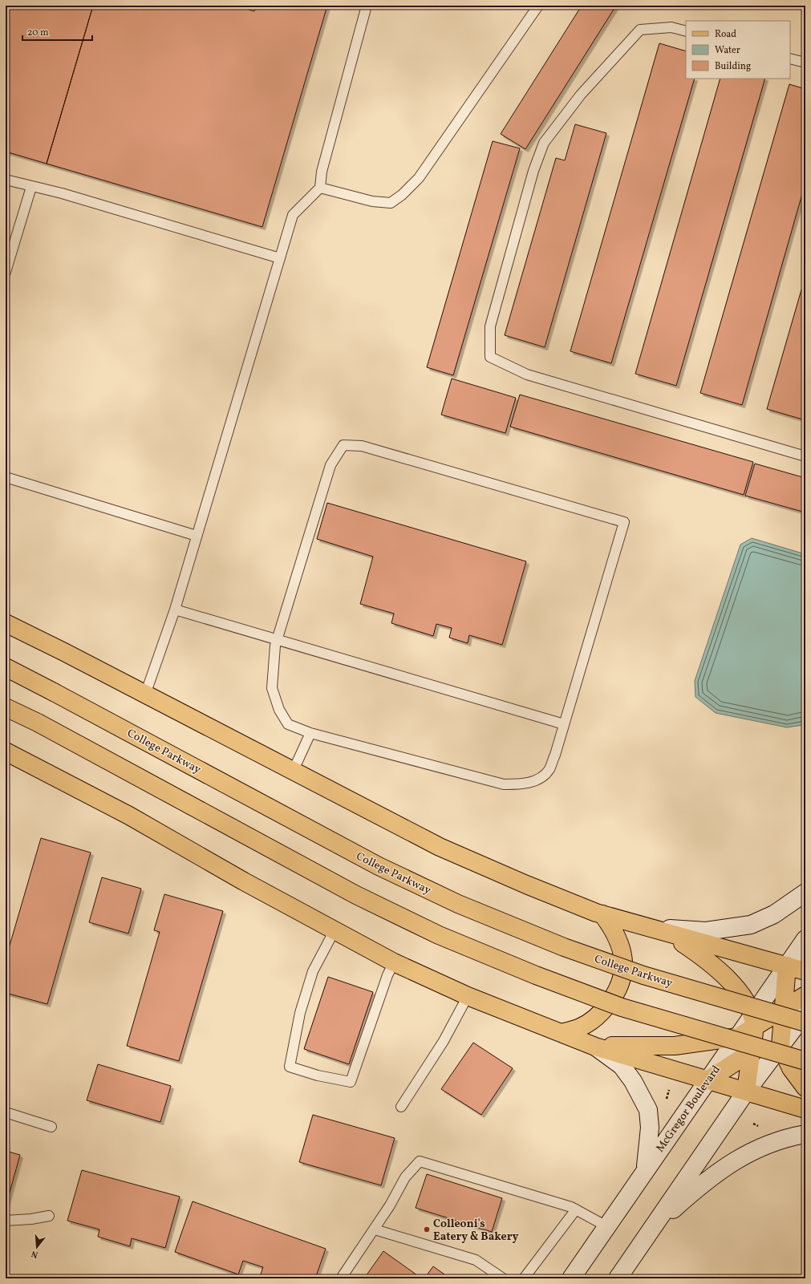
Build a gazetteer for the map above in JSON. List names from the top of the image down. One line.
{"streets":{"main road":["College Parkway","McGregor Boulevard"]},"places":["Colleoni's Eatery & Bakery"],"legend":["Road","Water","Building"],"scale_bar":"20 m","north":"bottom"}
